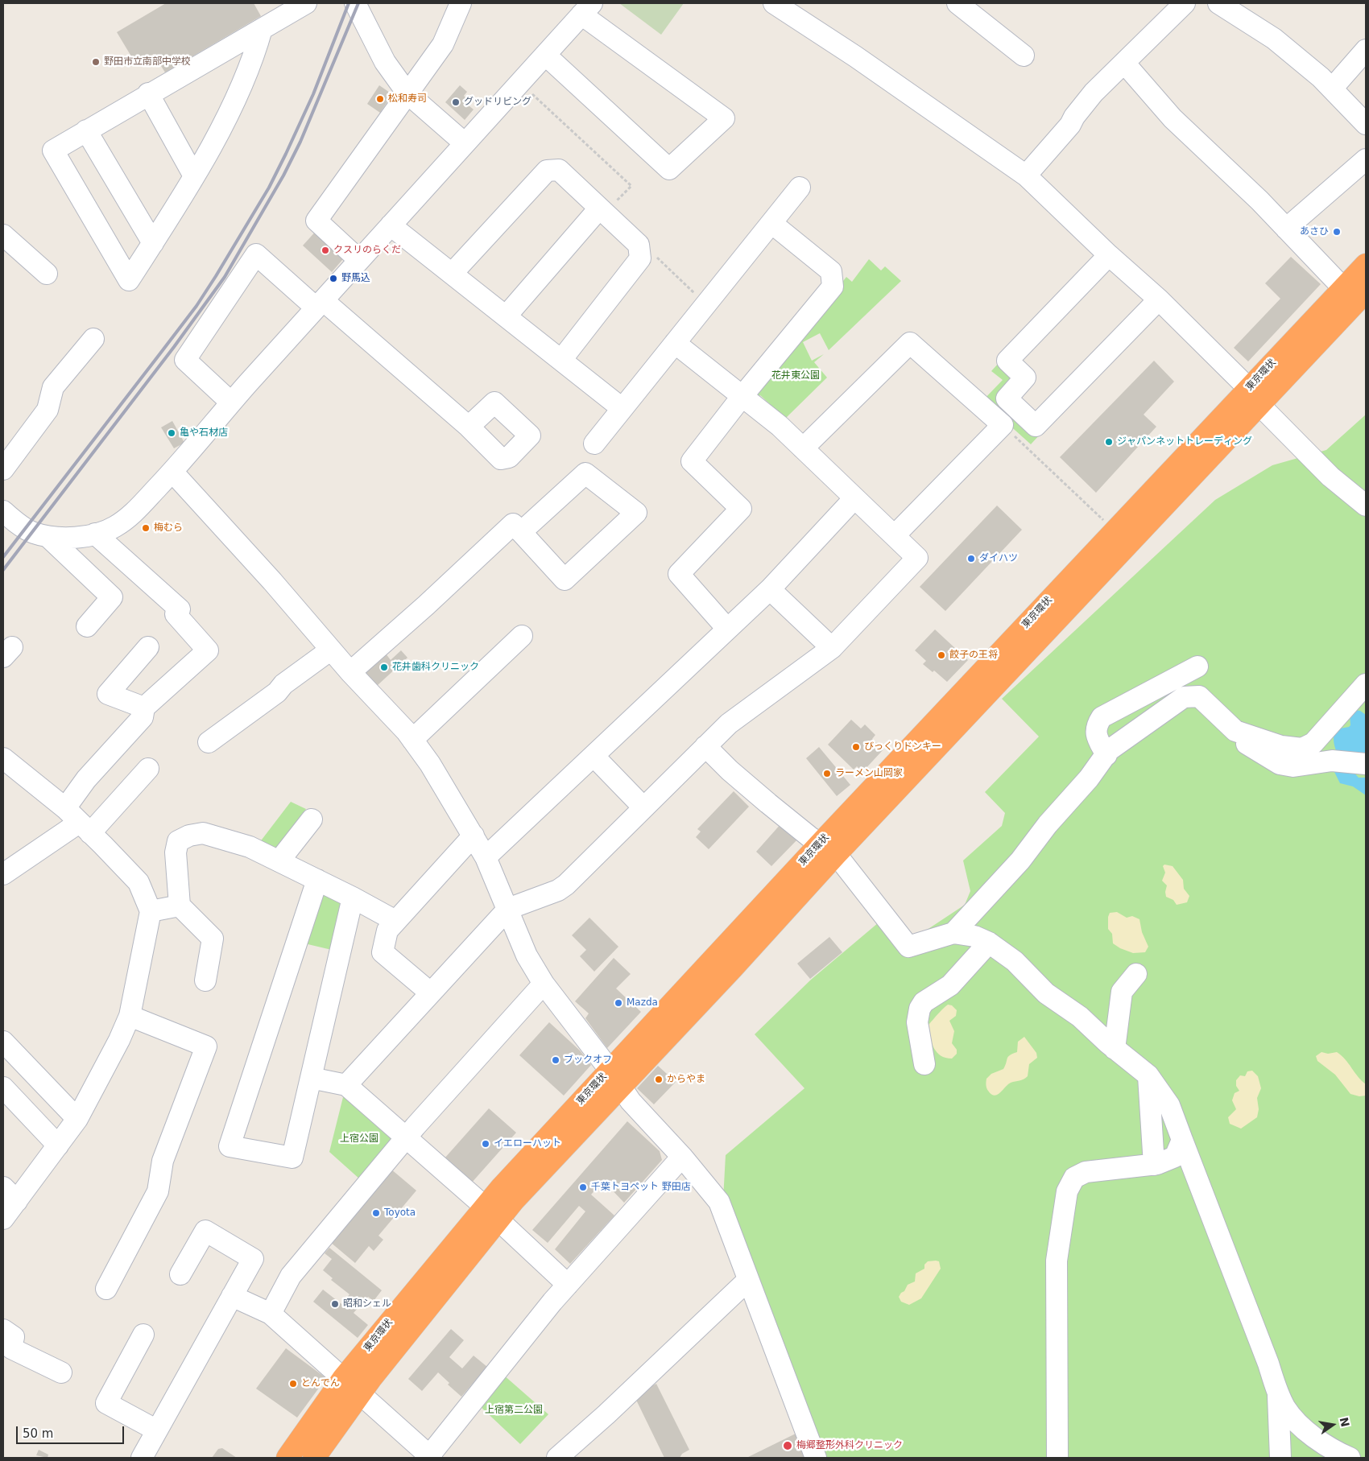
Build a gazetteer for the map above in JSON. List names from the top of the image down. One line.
{"streets":{"highway":["東京環状"]},"parks":["花井東公園","上宿公園","上宿第二公園"],"places":["野田市立南部中学校","松和寿司","グッドリビング","あさひ","クスリのらくだ","野馬込","亀や石材店","ジャパンネットトレーディング","梅むら","ダイハツ","餃子の王将","花井歯科クリニック","びっくりドンキー","ラーメン山岡家","Mazda","ブックオフ","からやま","イエローハット","千葉トヨペット 野田店","Toyota","昭和シェル","とんでん","梅郷整形外科クリニック"],"scale_bar":"50 m","north":"right"}
